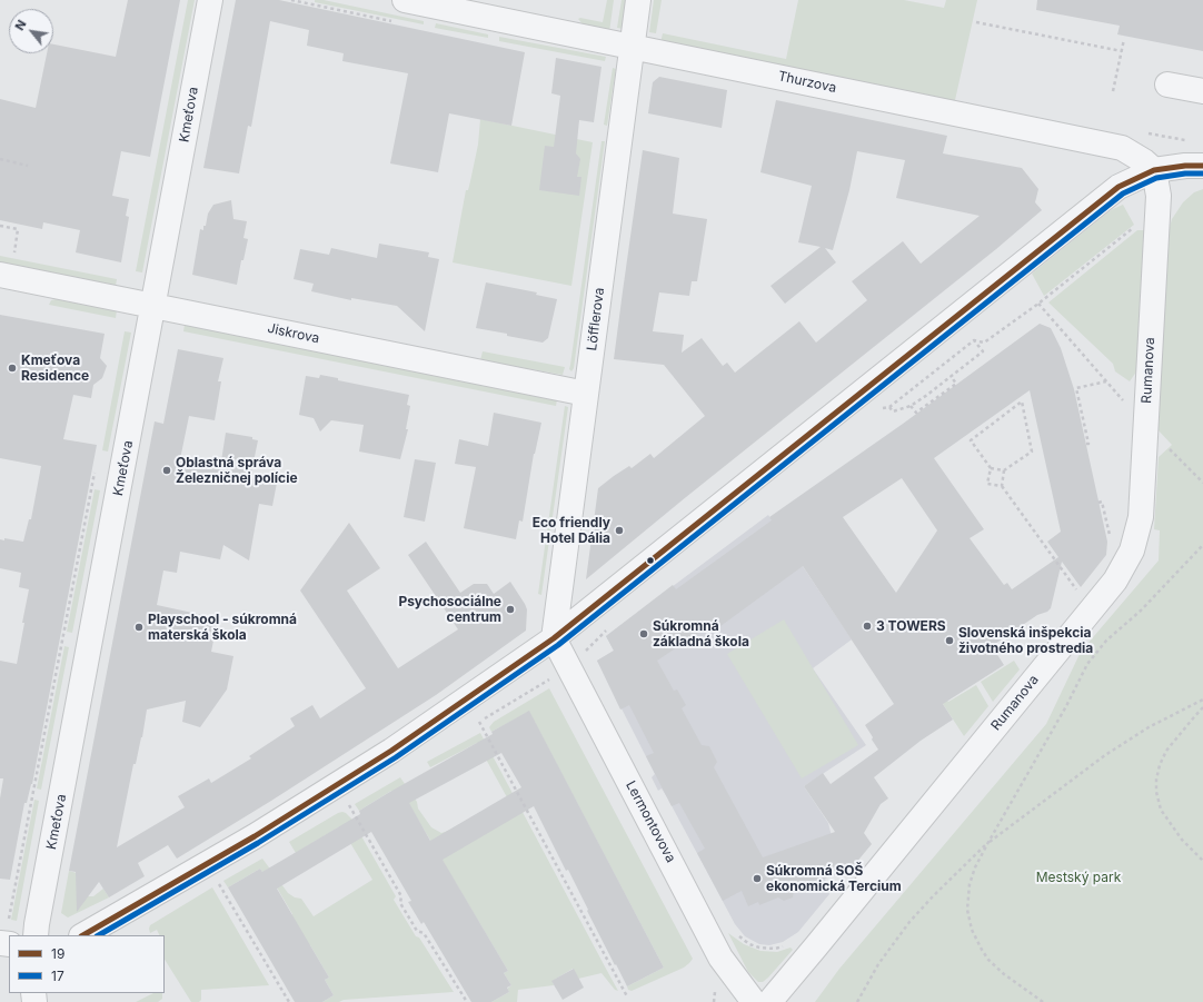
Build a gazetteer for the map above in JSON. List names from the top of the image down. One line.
{"streets":{"street":["Thurzova","Kmeťova","Löfflerova","Jiskrova","Rumanova","Lermontovova"]},"crossings":[["Thurzova","Löfflerova"],["Thurzova","Rumanova"],["Kmeťova","Jiskrova"],["Löfflerova","Jiskrova"],["Löfflerova","Lermontovova"]],"parks":["Mestský park"],"places":["Kmeťova Residence","Oblastná správa Železničnej polície","Eco friendly Hotel Dália","Psychosociálne centrum","3 TOWERS","Playschool - súkromná materská škola","Súkromná základná škola","Slovenská inšpekcia životného prostredia","Súkromná SOŠ ekonomická Tercium"],"lines":["transit line 19","transit line 17"],"legend":["19","17"],"north":"top left"}
